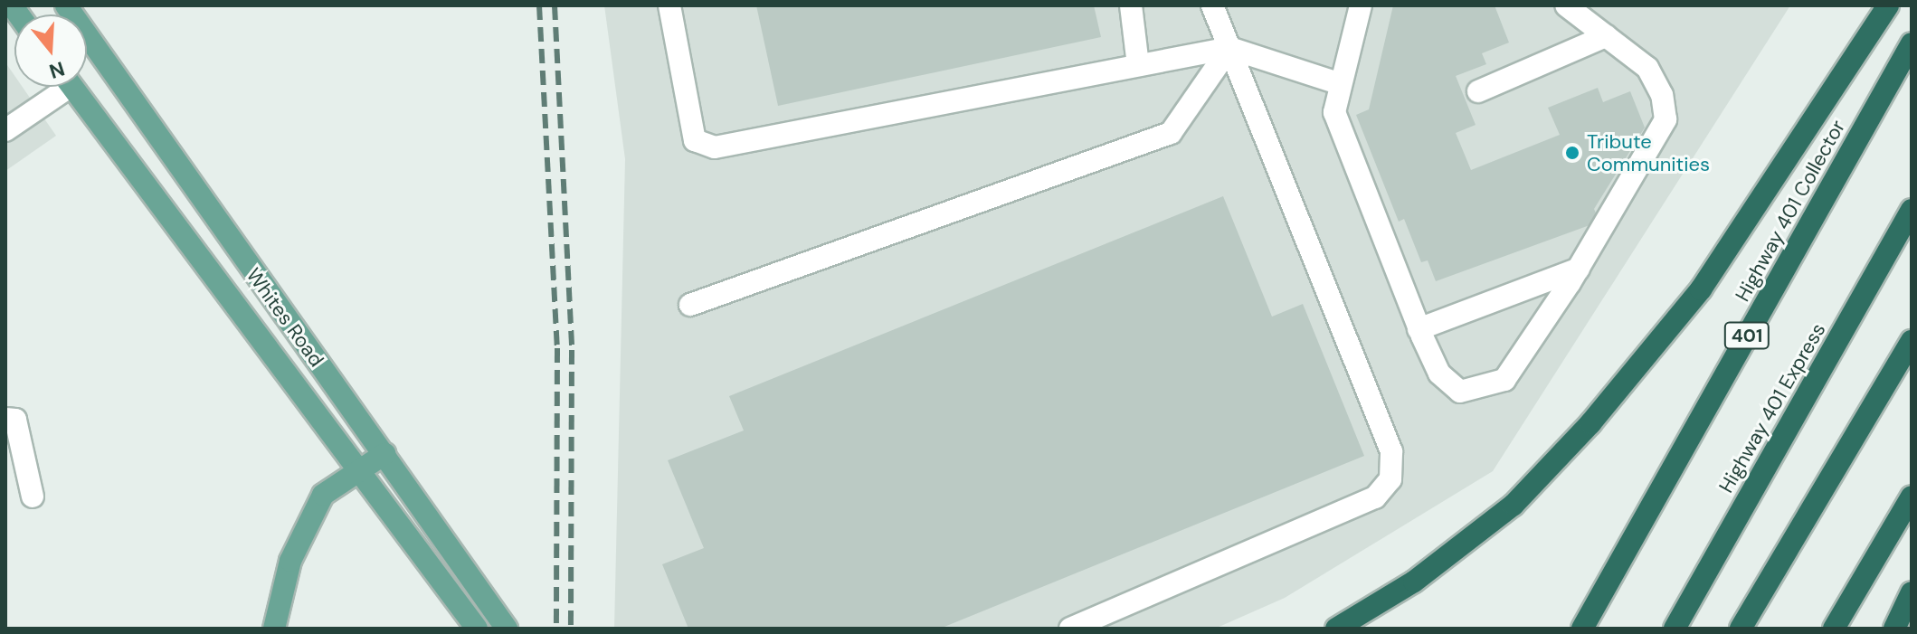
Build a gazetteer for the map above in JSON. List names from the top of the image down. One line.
{"streets":{"highway":["Highway 401 Collector","401","Highway 401 Express"],"main road":["Whites Road"]},"places":["Tribute Communities"],"north":"bottom"}
